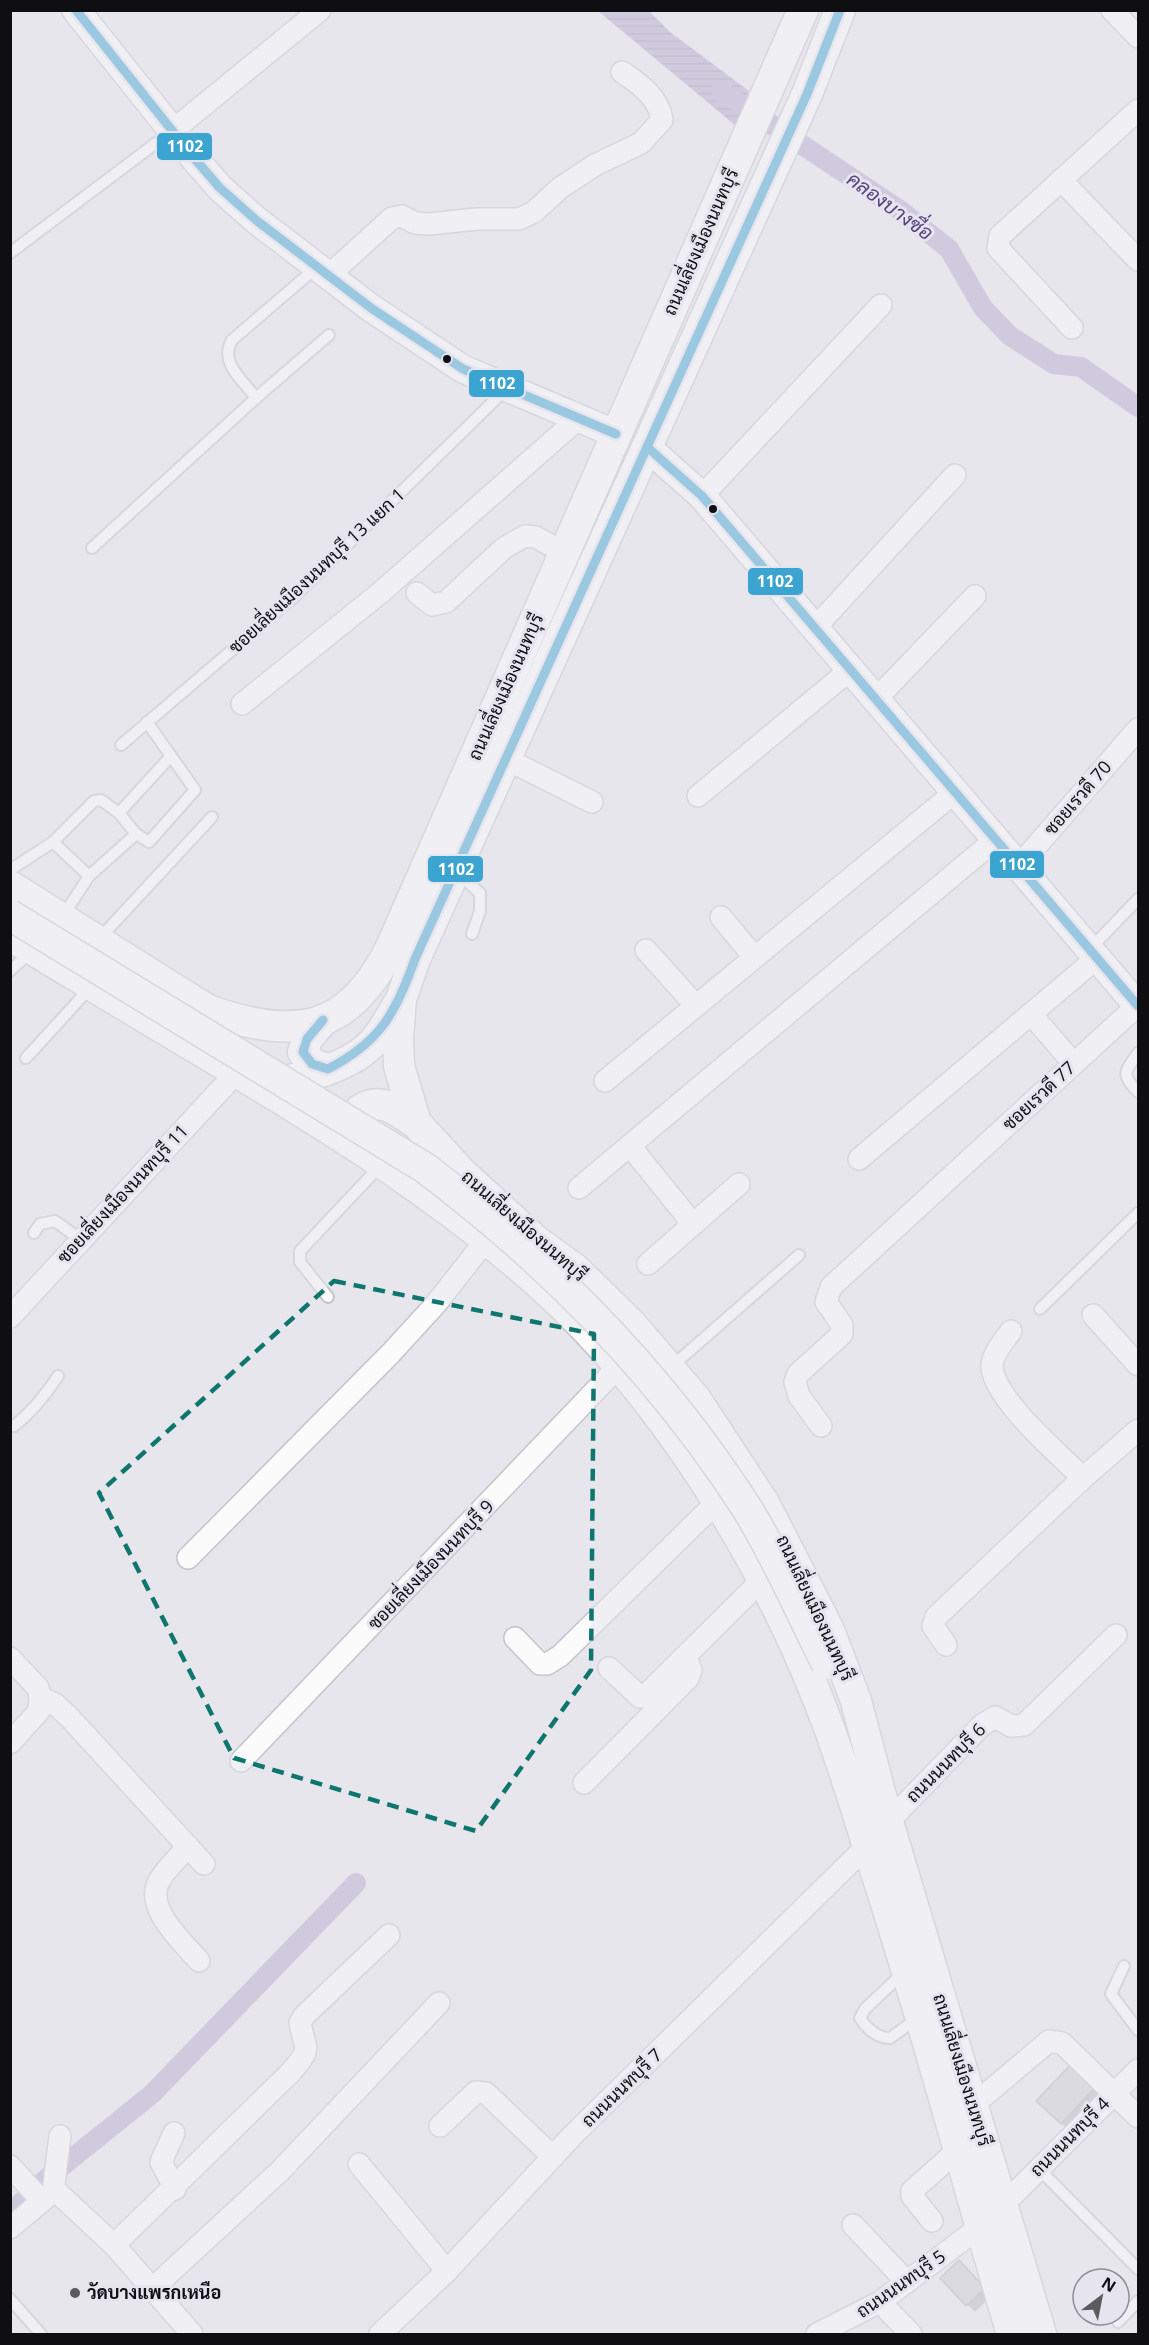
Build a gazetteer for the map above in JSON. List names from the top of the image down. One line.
{"streets":{"main road":["ถนนเลี่ยงเมืองนนทบุรี"],"street":["ซอยเรวดี 70","ซอยเรวดี 77","ซอยเลี่ยงเมืองนนทบุรี 11","ซอยเลี่ยงเมืองนนทบุรี 9","ถนนนนทบุรี 6","ถนนนนทบุรี 7","ถนนนนทบุรี 4","ถนนนนทบุรี 5"],"lane":["ซอยเลี่ยงเมืองนนทบุรี 13 แยก 1"]},"crossings":[["ถนนเลี่ยงเมืองนนทบุรี","ซอยเลี่ยงเมืองนนทบุรี 11"],["ถนนเลี่ยงเมืองนนทบุรี","ซอยเลี่ยงเมืองนนทบุรี 9"],["ถนนเลี่ยงเมืองนนทบุรี","ถนนนนทบุรี 6"],["ถนนเลี่ยงเมืองนนทบุรี","ถนนนนทบุรี 7"],["ถนนเลี่ยงเมืองนนทบุรี","ถนนนนทบุรี 4"],["ถนนเลี่ยงเมืองนนทบุรี","ถนนนนทบุรี 5"]],"water":["คลองบางซื่อ"],"places":["วัดบางแพรกเหนือ"],"lines":["transit line 1102"],"north":"top right"}
